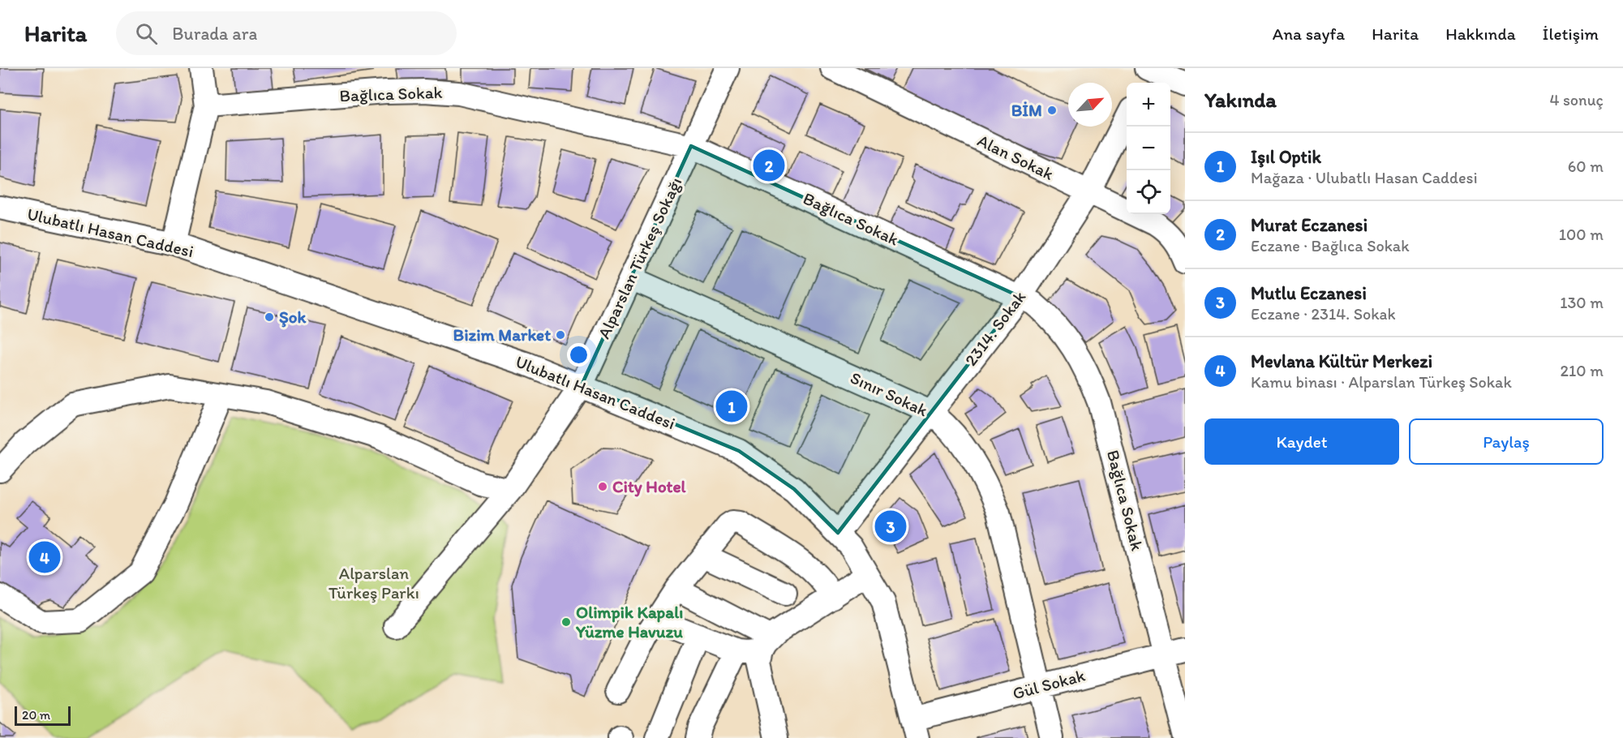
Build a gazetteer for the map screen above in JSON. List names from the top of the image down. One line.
{"streets":{"street":["Bağlıca Sokak","Alan Sokak","Ulubatlı Hasan Caddesi","Alparslan Türkeş Sokağı","2314. Sokak","Sınır Sokak","Gül Sokak"]},"crossings":[["Bağlıca Sokak","Alparslan Türkeş Sokağı"],["Bağlıca Sokak","2314. Sokak"],["Bağlıca Sokak","Gül Sokak"],["Alan Sokak","2314. Sokak"],["Ulubatlı Hasan Caddesi","Alparslan Türkeş Sokağı"],["Ulubatlı Hasan Caddesi","2314. Sokak"],["Ulubatlı Hasan Caddesi","Gül Sokak"],["Alparslan Türkeş Sokağı","Sınır Sokak"],["2314. Sokak","Sınır Sokak"],["Sınır Sokak","Gül Sokak"]],"parks":["Alparslan Türkeş Parkı"],"places":["BİM","Şok","Bizim Market","City Hotel","Olimpik Kapalı Yüzme Havuzu"],"scale_bar":"20 m","north":"top right","page":{"header":"Harita","search":"Burada ara","nav":["Ana sayfa","Harita","Hakkında","İletişim"],"heading":["Yakında","4 sonuç"],"map_buttons":["+","−"],"list":[{"mark":"1","name":"Işıl Optik","note":"Mağaza · Ulubatlı Hasan Caddesi","value":"60 m"},{"mark":"2","name":"Murat Eczanesi","note":"Eczane · Bağlıca Sokak","value":"100 m"},{"mark":"3","name":"Mutlu Eczanesi","note":"Eczane · 2314. Sokak","value":"130 m"},{"mark":"4","name":"Mevlana Kültür Merkezi","note":"Kamu binası · Alparslan Türkeş Sokak","value":"210 m"}],"pins":["2","1","3","4"],"buttons":["Kaydet","Paylaş"],"scale":"20 m"}}
